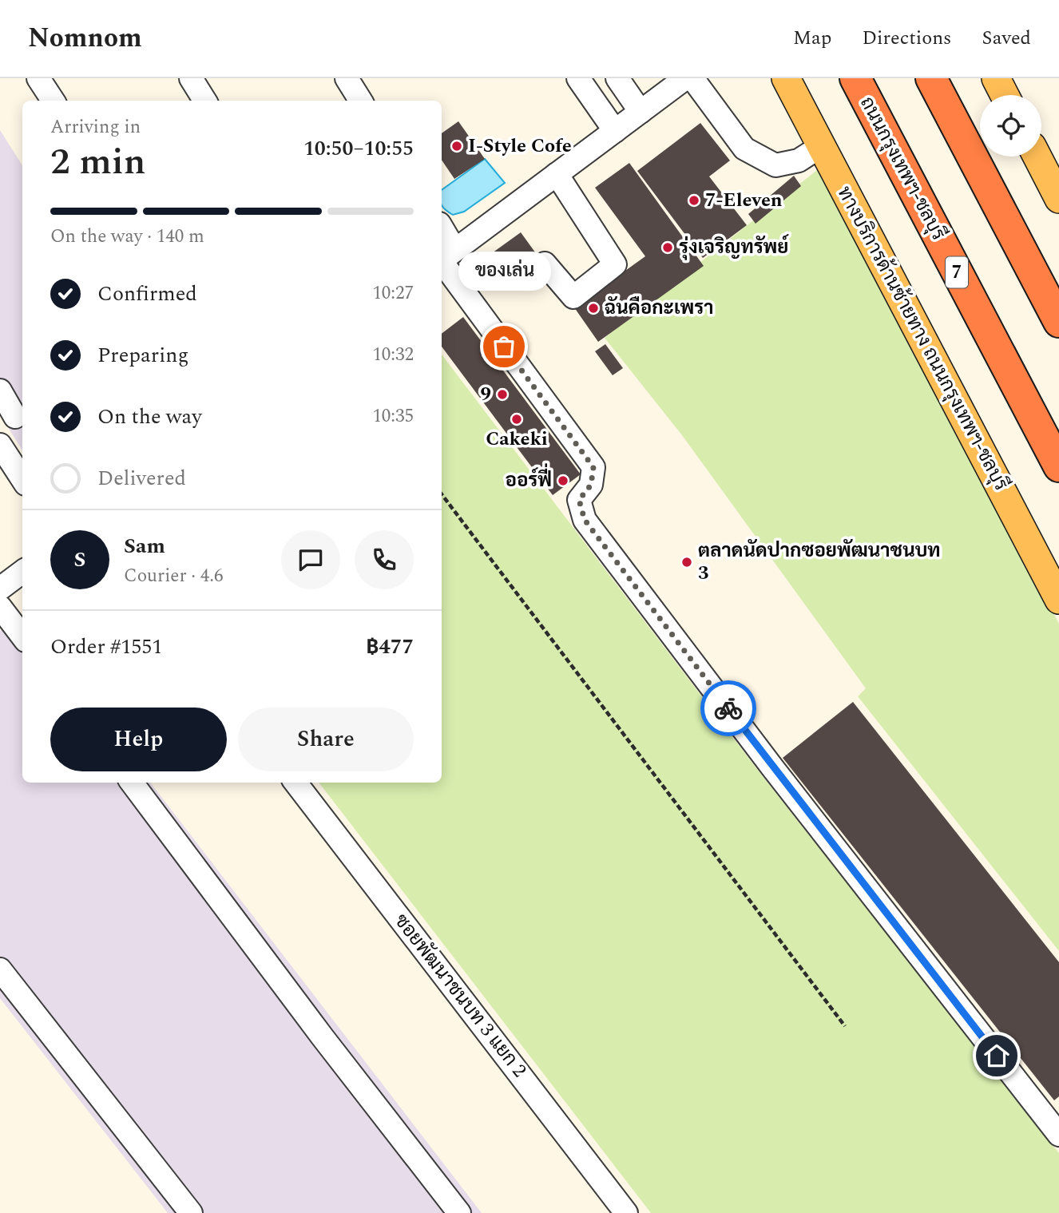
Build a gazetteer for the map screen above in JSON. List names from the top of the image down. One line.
{"streets":{"highway":["ถนนกรุงเทพฯ-ชลบุรี","7"],"main road":["ทางบริการด้านซ้ายทาง ถนนกรุงเทพฯ-ชลบุรี"],"street":["ซอยพัฒนาชนบท 3 แยก 2"]},"places":["I-Style Cofe","7-Eleven","รุ่งเจริญทรัพย์","ฉันคือกะเพรา","ของเล่น","9","Cakeki","ออร์ฟี่","ตลาดนัดปากซอยพัฒนาชนบท 3"],"page":{"header":"Nomnom","nav":["Map","Directions","Saved"],"heading":["2 min","Arriving in","10:50–10:55"],"panel":["Sam","Courier · 4.6","Order #1551","฿477"],"bar":"On the way · 140 m","bubble":"ของเล่น","list":[["Confirmed","10:27"],["Preparing","10:32"],["On the way","10:35"],"Delivered"],"round":"S","buttons":["Help","Share"]}}
